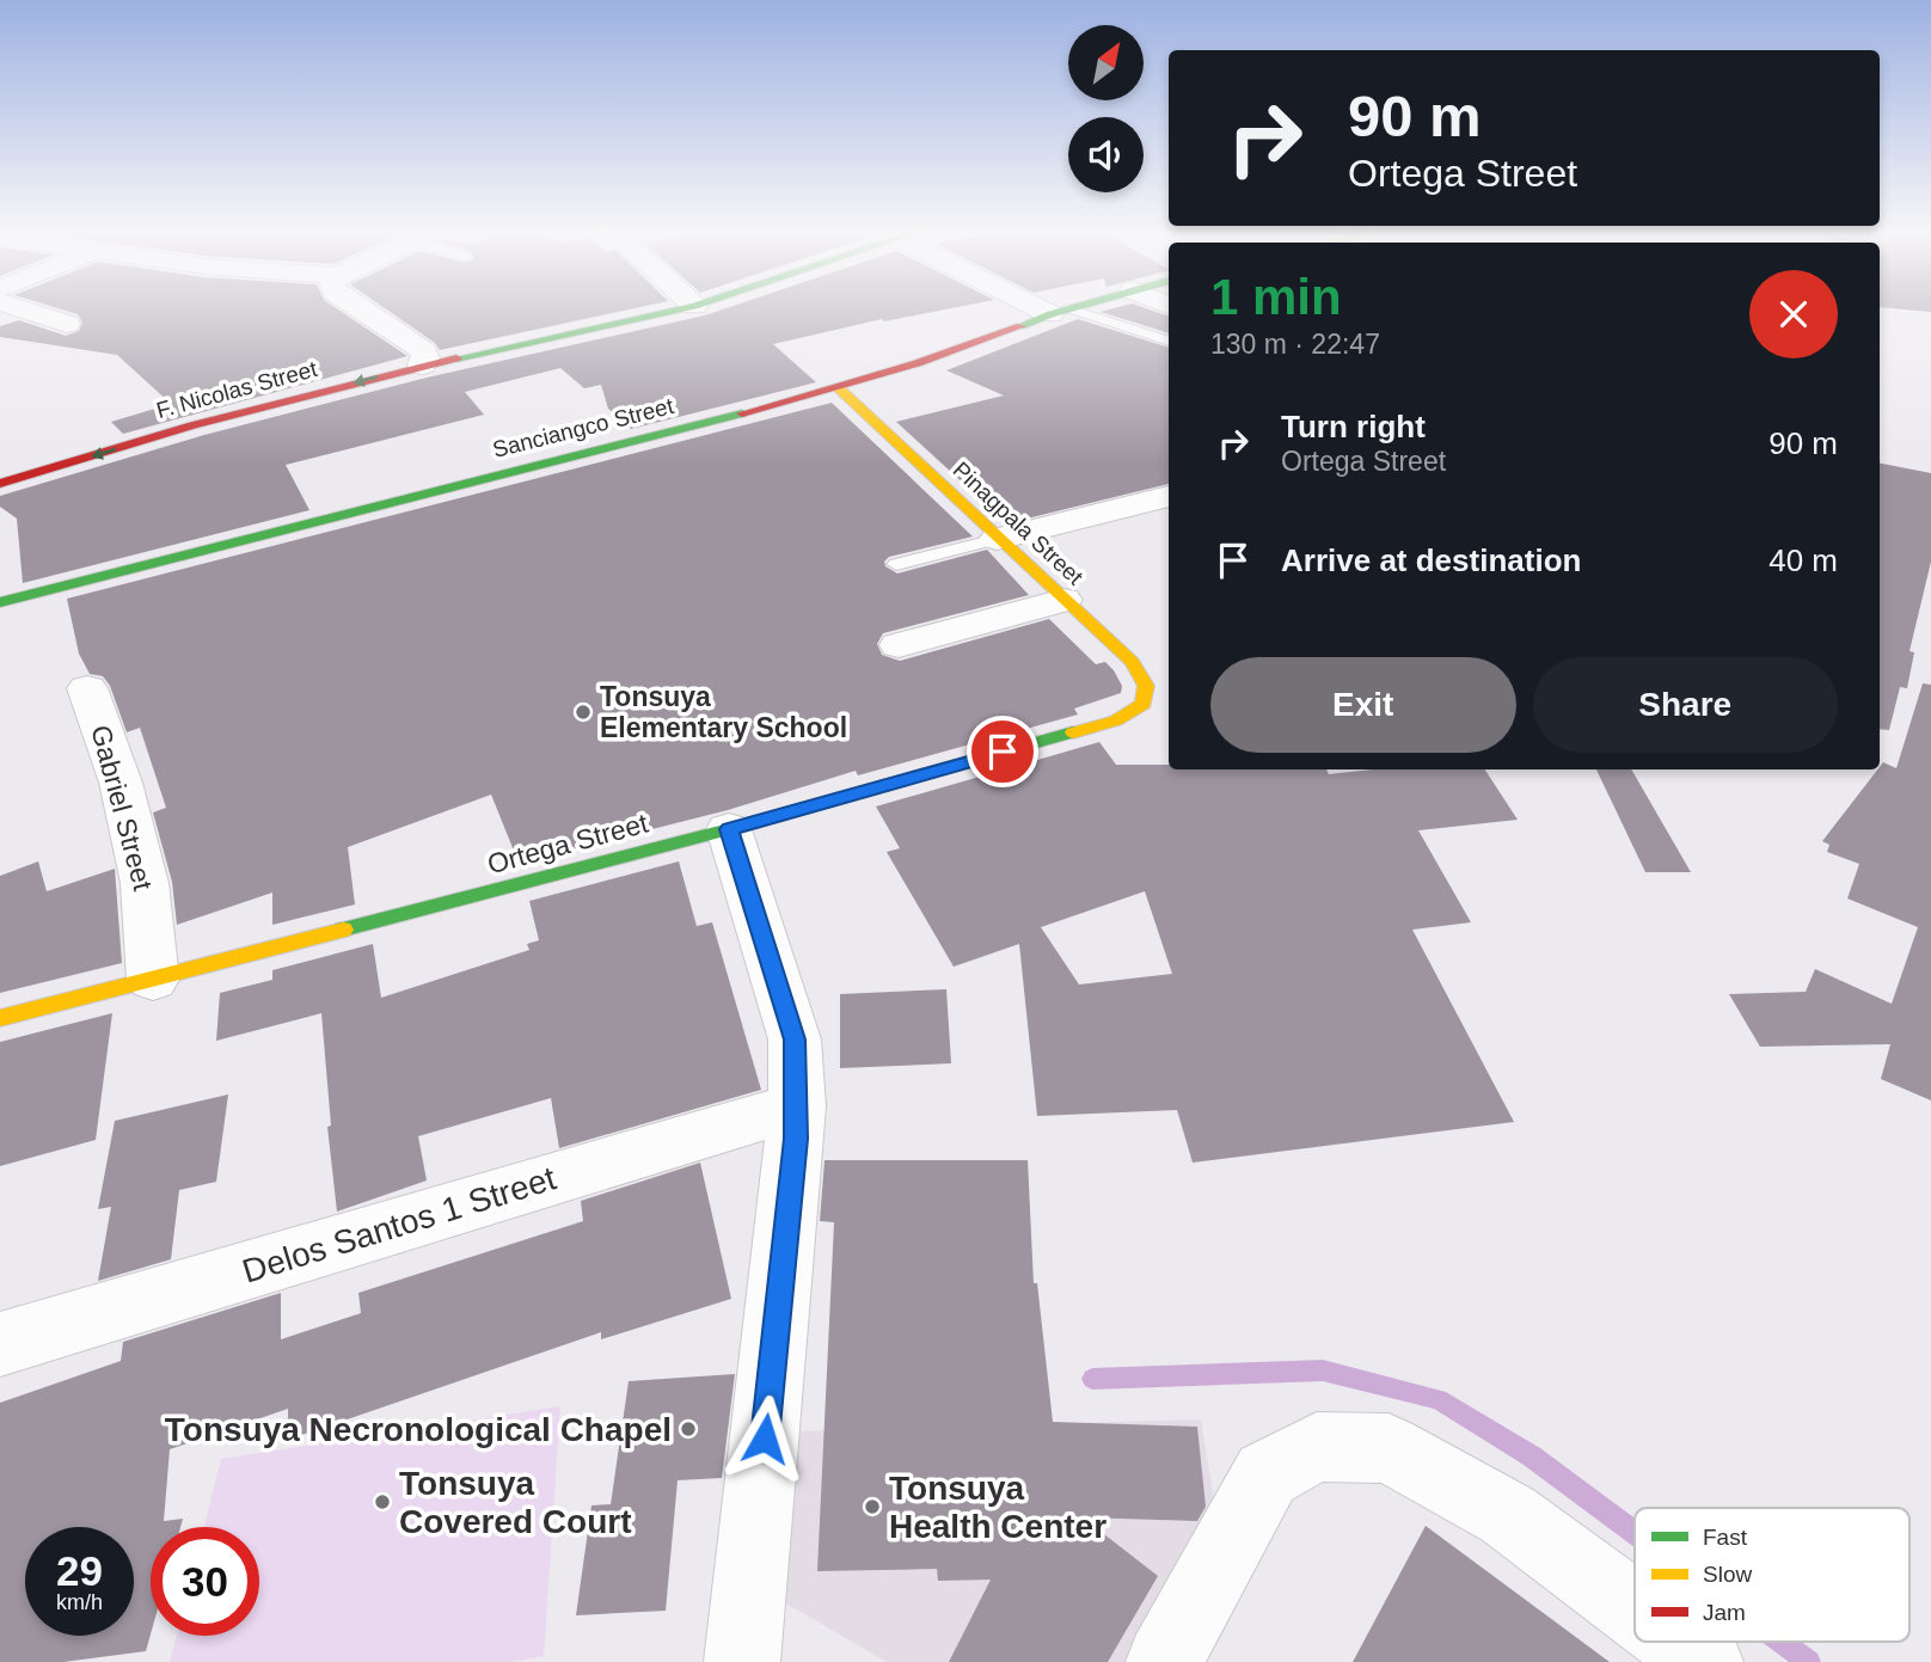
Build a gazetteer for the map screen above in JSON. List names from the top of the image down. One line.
{"streets":{"street":["F. Nicolas Street","Sanciangco Street","Pinagpala Street","Gabriel Street","Ortega Street","Delos Santos 1 Street"]},"crossings":[["Sanciangco Street","Pinagpala Street"],["Pinagpala Street","Ortega Street"],["Gabriel Street","Ortega Street"]],"one_way":["F. Nicolas Street"],"places":["Tonsuya Elementary School","Tonsuya Necronological Chapel","Tonsuya Covered Court","Tonsuya Health Center"],"legend":["Fast","Slow","Jam"],"north":"top right","page":{"turn":["90 m","Ortega Street"],"heading":["1 min","130 m · 22:47"],"list":[{"name":"Turn right","note":"Ortega Street","value":"90 m"},{"name":"Arrive at destination","value":"40 m"}],"buttons":["Exit","Share"],"speed":"29 km/h","limit":"30"}}
